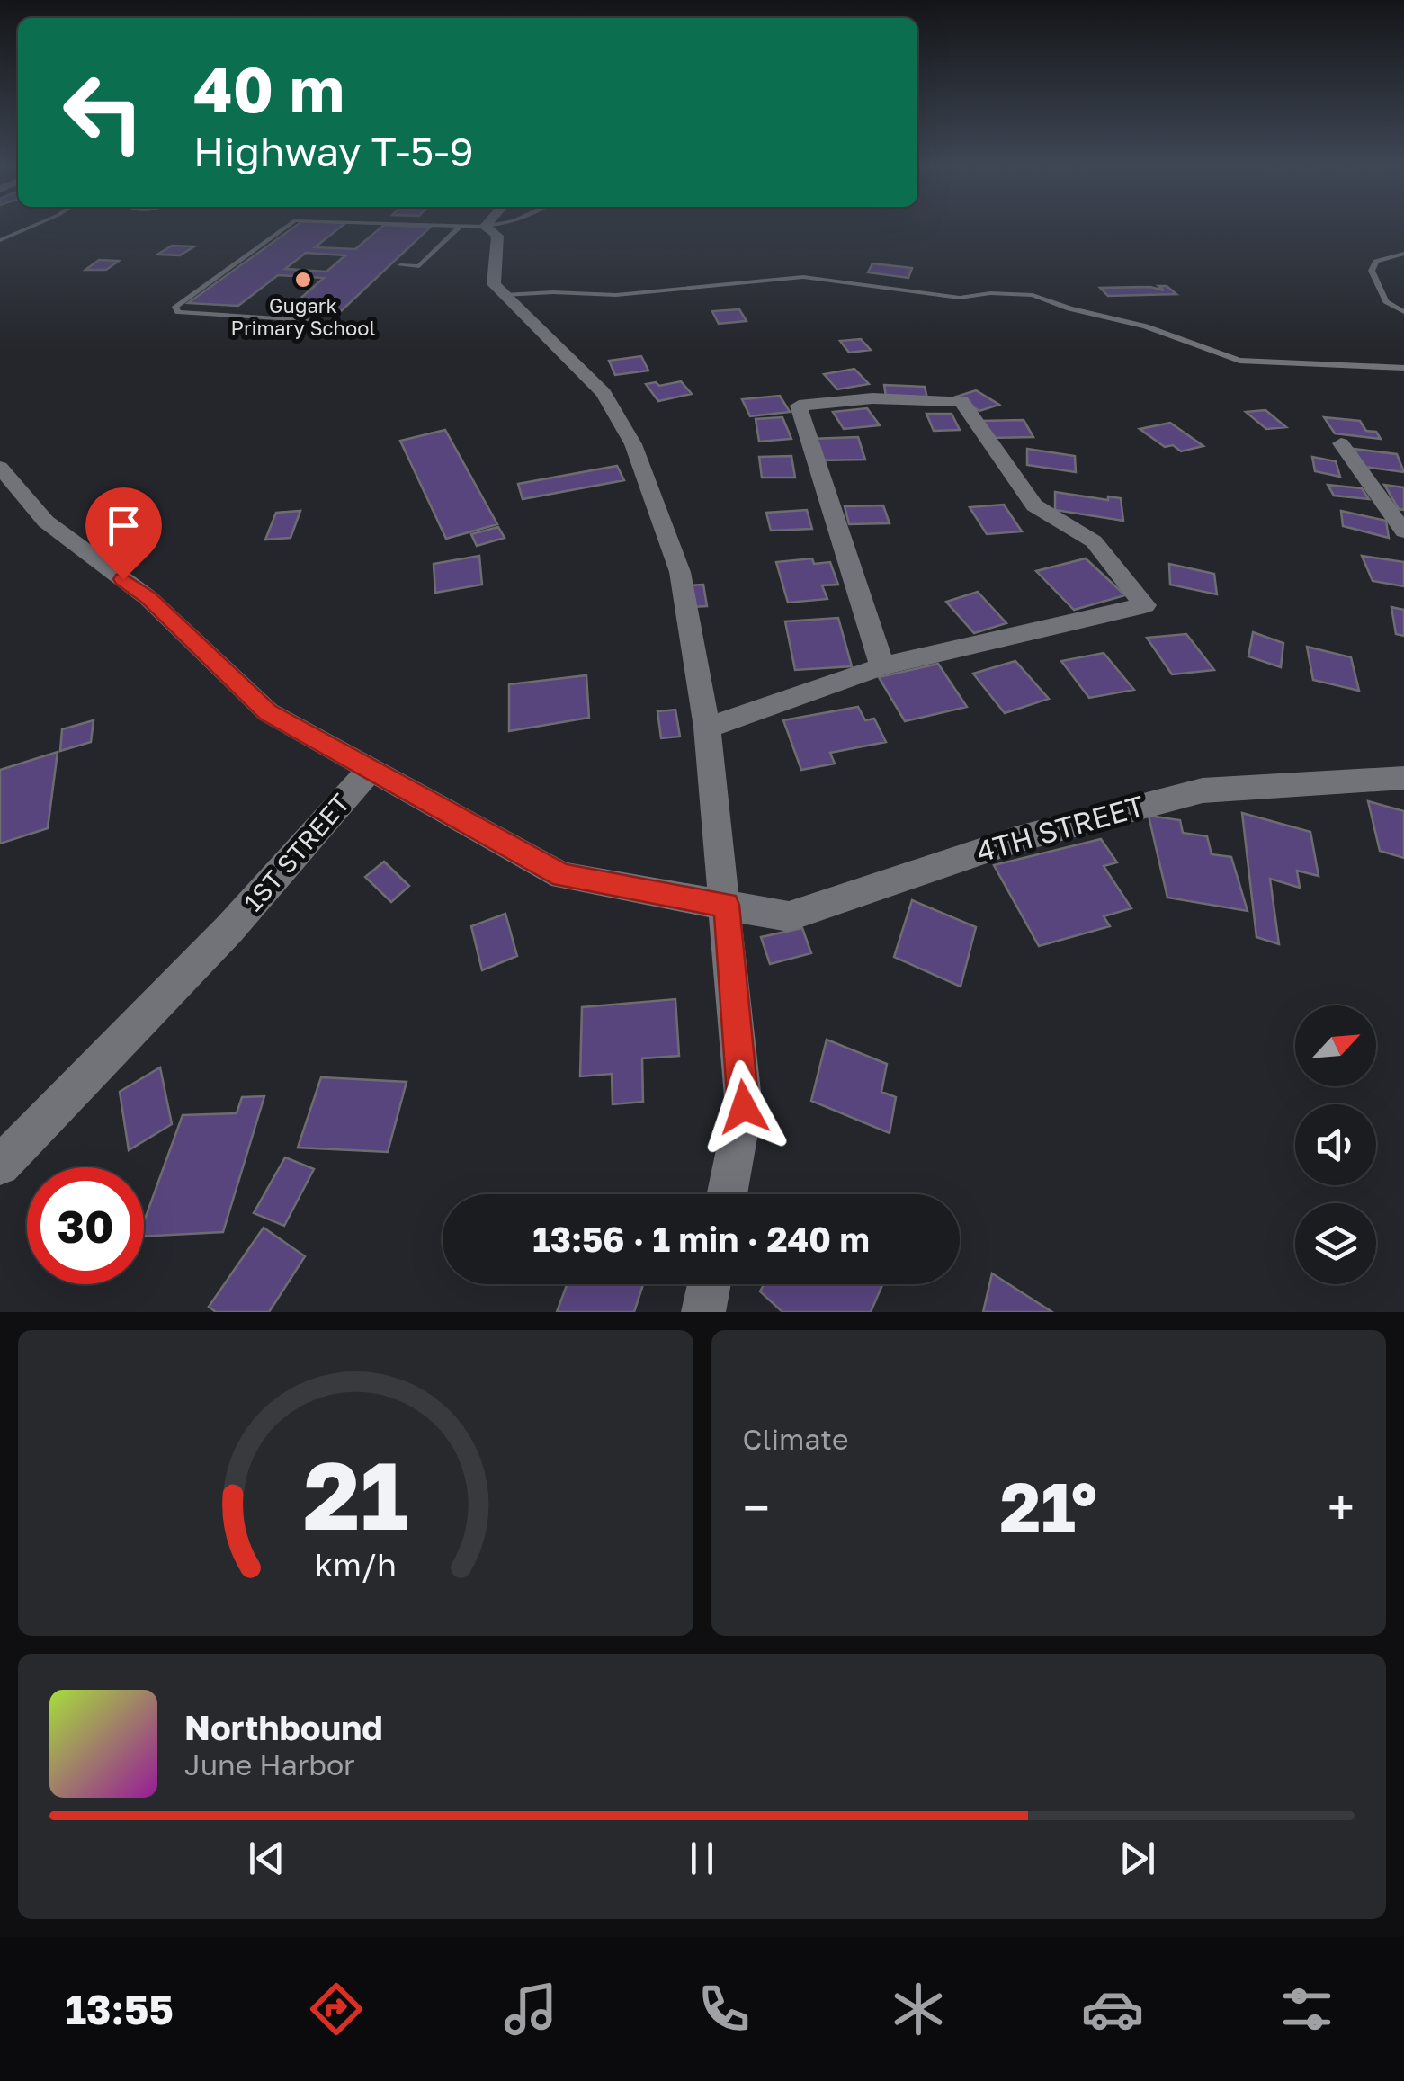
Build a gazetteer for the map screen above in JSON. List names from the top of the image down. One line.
{"streets":{"street":["4TH STREET","1ST STREET"]},"crossings":[["4TH STREET","1ST STREET"]],"places":["Gugark Primary School"],"north":"top right","page":{"turn":["40 m","Highway T-5-9"],"limit":"30","trip":"13:56 · 1 min · 240 m","tile":"Climate","heat":["−","21°","+"],"song":["Northbound","June Harbor"],"tabs":"13:55","gauge":["21","km/h"]}}
